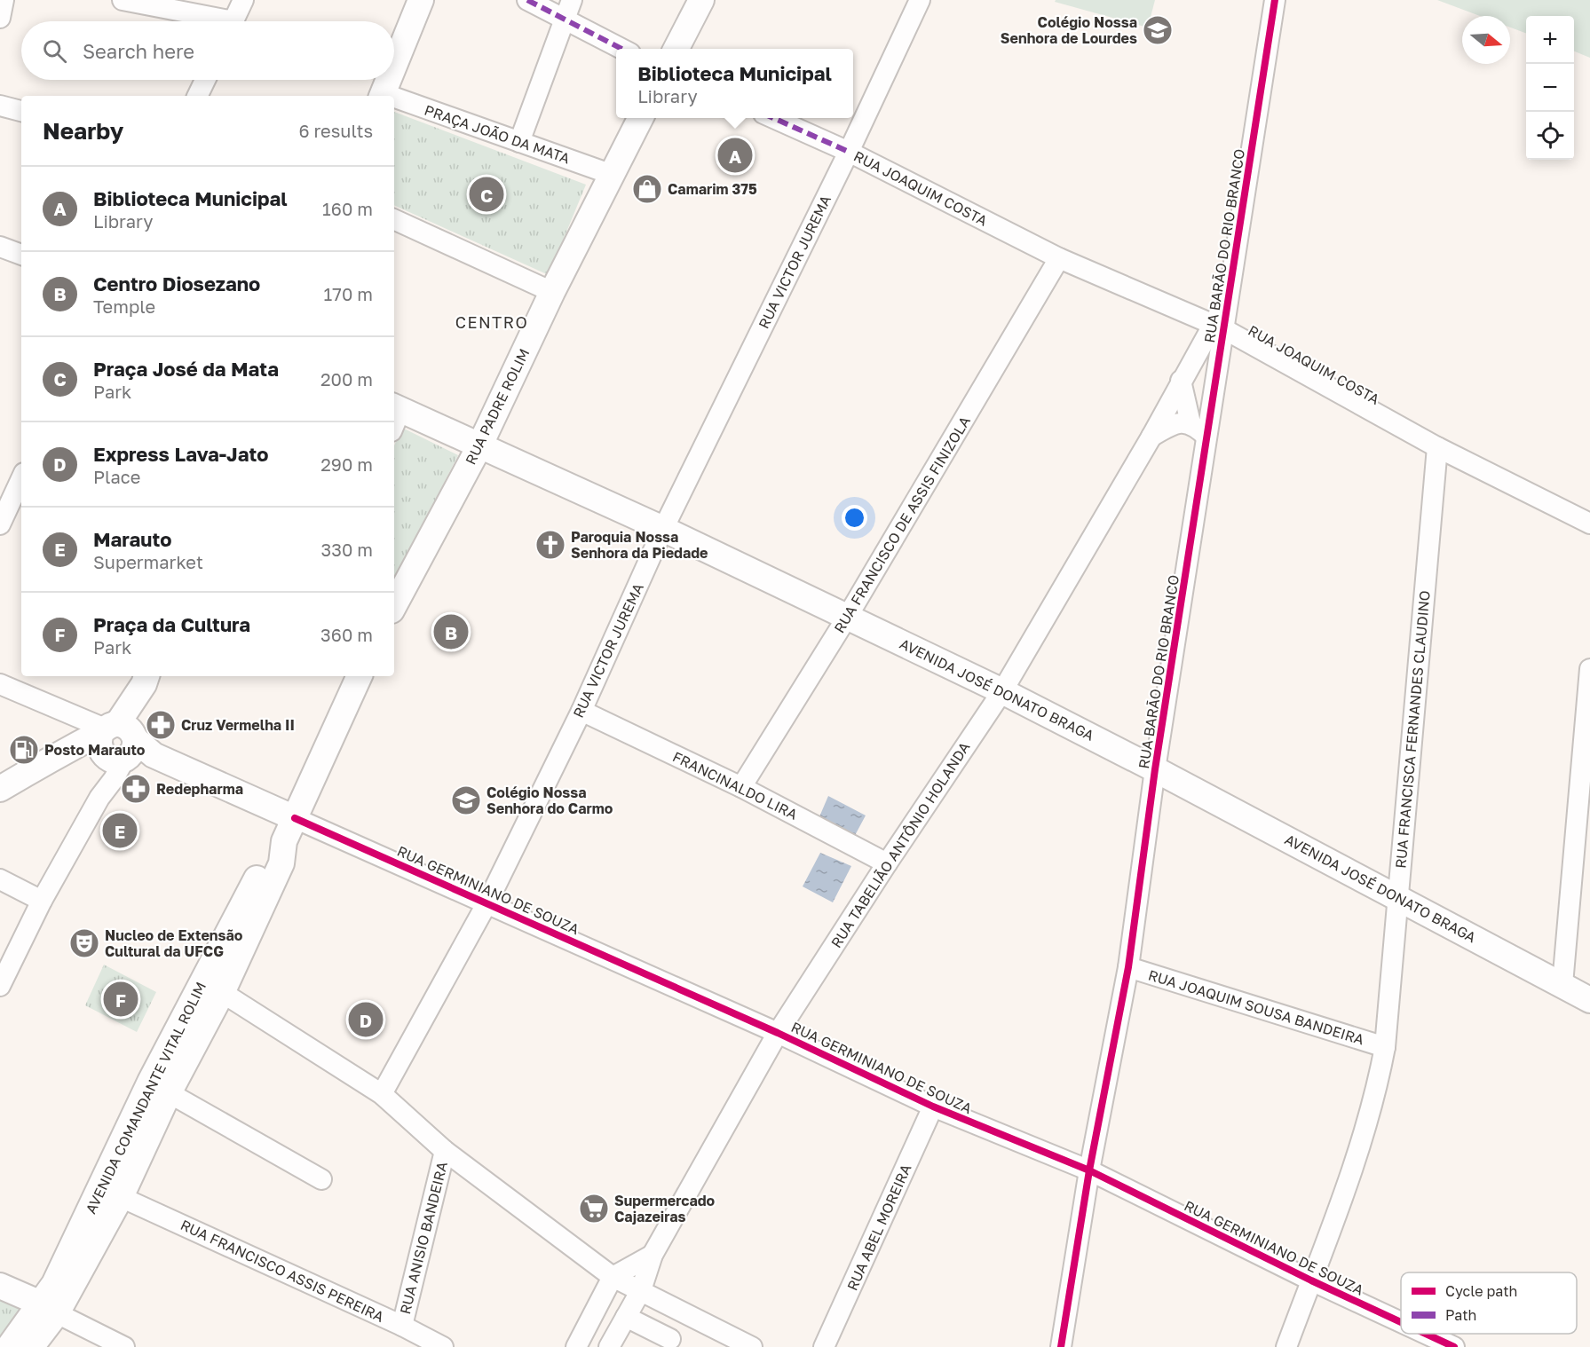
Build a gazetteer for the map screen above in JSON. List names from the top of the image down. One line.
{"streets":{"main road":["RUA PADRE ROLIM","AVENIDA JOSÉ DONATO BRAGA","AVENIDA COMANDANTE VITAL ROLIM"],"street":["PRAÇA JOÃO DA MATA","RUA JOAQUIM COSTA","RUA BARĀO DO RIO BRANCO","RUA VICTOR JUREMA","RUA FRANCISCO DE ASSIS FINIZOLA","RUA FRANCISCA FERNANDES CLAUDINO","FRANCINALDO LIRA","RUA TABELIÃO ANTÔNIO HOLANDA","RUA GERMINIANO DE SOUZA","RUA JOAQUIM SOUSA BANDEIRA","RUA ABEL MOREIRA","RUA ANISIO BANDEIRA","RUA FRANCISCO ASSIS PEREIRA"]},"crossings":[["PRAÇA JOÃO DA MATA","RUA PADRE ROLIM"],["RUA JOAQUIM COSTA","RUA BARĀO DO RIO BRANCO"],["RUA JOAQUIM COSTA","RUA VICTOR JUREMA"],["RUA JOAQUIM COSTA","RUA FRANCISCO DE ASSIS FINIZOLA"],["RUA JOAQUIM COSTA","RUA FRANCISCA FERNANDES CLAUDINO"],["RUA JOAQUIM COSTA","RUA TABELIÃO ANTÔNIO HOLANDA"],["RUA BARĀO DO RIO BRANCO","AVENIDA JOSÉ DONATO BRAGA"],["RUA BARĀO DO RIO BRANCO","RUA TABELIÃO ANTÔNIO HOLANDA"],["RUA BARĀO DO RIO BRANCO","RUA GERMINIANO DE SOUZA"],["RUA BARĀO DO RIO BRANCO","RUA JOAQUIM SOUSA BANDEIRA"],["RUA VICTOR JUREMA","AVENIDA JOSÉ DONATO BRAGA"],["RUA VICTOR JUREMA","FRANCINALDO LIRA"],["RUA VICTOR JUREMA","RUA GERMINIANO DE SOUZA"],["RUA PADRE ROLIM","AVENIDA JOSÉ DONATO BRAGA"],["RUA FRANCISCO DE ASSIS FINIZOLA","AVENIDA JOSÉ DONATO BRAGA"],["RUA FRANCISCO DE ASSIS FINIZOLA","FRANCINALDO LIRA"],["AVENIDA JOSÉ DONATO BRAGA","RUA FRANCISCA FERNANDES CLAUDINO"],["AVENIDA JOSÉ DONATO BRAGA","RUA TABELIÃO ANTÔNIO HOLANDA"],["RUA FRANCISCA FERNANDES CLAUDINO","RUA GERMINIANO DE SOUZA"],["RUA FRANCISCA FERNANDES CLAUDINO","RUA JOAQUIM SOUSA BANDEIRA"],["FRANCINALDO LIRA","RUA TABELIÃO ANTÔNIO HOLANDA"],["RUA TABELIÃO ANTÔNIO HOLANDA","RUA GERMINIANO DE SOUZA"],["RUA GERMINIANO DE SOUZA","AVENIDA COMANDANTE VITAL ROLIM"],["RUA GERMINIANO DE SOUZA","RUA ABEL MOREIRA"],["AVENIDA COMANDANTE VITAL ROLIM","RUA FRANCISCO ASSIS PEREIRA"],["RUA ANISIO BANDEIRA","RUA FRANCISCO ASSIS PEREIRA"]],"districts":["CENTRO"],"places":{"school or university":["Colégio Nossa Senhora de Lourdes","Colégio Nossa Senhora do Carmo"],"shop":["Camarim 375"],"church":["Paroquia Nossa Senhora da Piedade"],"pharmacy":["Cruz Vermelha II","Redepharma"],"fuel station":["Posto Marauto"],"theatre":["Nucleo de Extensão Cultural da UFCG"],"supermarket":["Supermercado Cajazeiras"]},"legend":["Cycle path","Path"],"north":"right","page":{"map_buttons":["+","−"],"search":"Search here","popup":["Biblioteca Municipal","Library"],"heading":["Nearby","6 results"],"pins":["A","C","B","E","F","D"],"list":[{"mark":"A","name":"Biblioteca Municipal","note":"Library","value":"160 m"},{"mark":"B","name":"Centro Diosezano","note":"Temple","value":"170 m"},{"mark":"C","name":"Praça José da Mata","note":"Park","value":"200 m"},{"mark":"D","name":"Express Lava-Jato","note":"Place","value":"290 m"},{"mark":"E","name":"Marauto","note":"Supermarket","value":"330 m"},{"mark":"F","name":"Praça da Cultura","note":"Park","value":"360 m"}]}}
